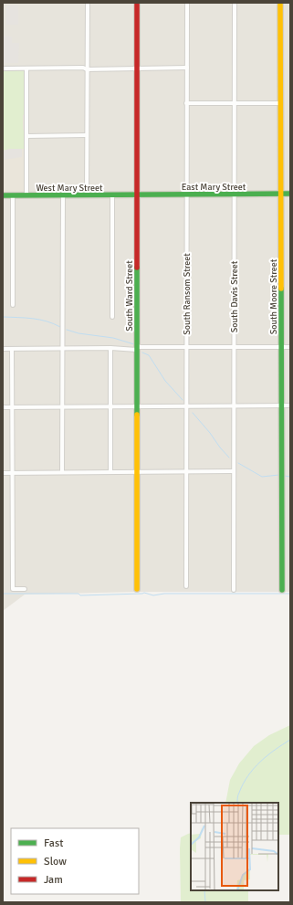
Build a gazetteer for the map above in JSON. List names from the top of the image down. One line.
{"streets":{"street":["East Mary Street","West Mary Street","South Ransom Street","South Ward Street","South Davis Street","South Moore Street"]},"crossings":[["East Mary Street","West Mary Street"],["East Mary Street","South Ransom Street"],["East Mary Street","South Ward Street"],["East Mary Street","South Davis Street"],["East Mary Street","South Moore Street"],["West Mary Street","South Ward Street"]],"legend":["Fast","Slow","Jam"]}
